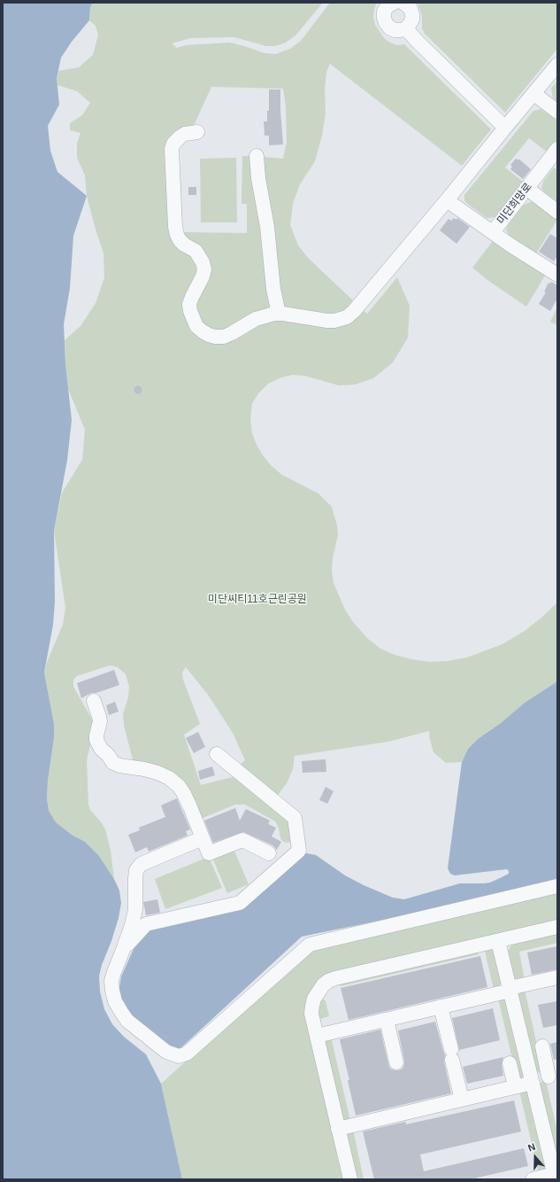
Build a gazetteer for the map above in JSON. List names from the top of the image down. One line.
{"streets":{"street":["미단희망로"]},"parks":["미단씨티11호근린공원"],"north":"top"}
